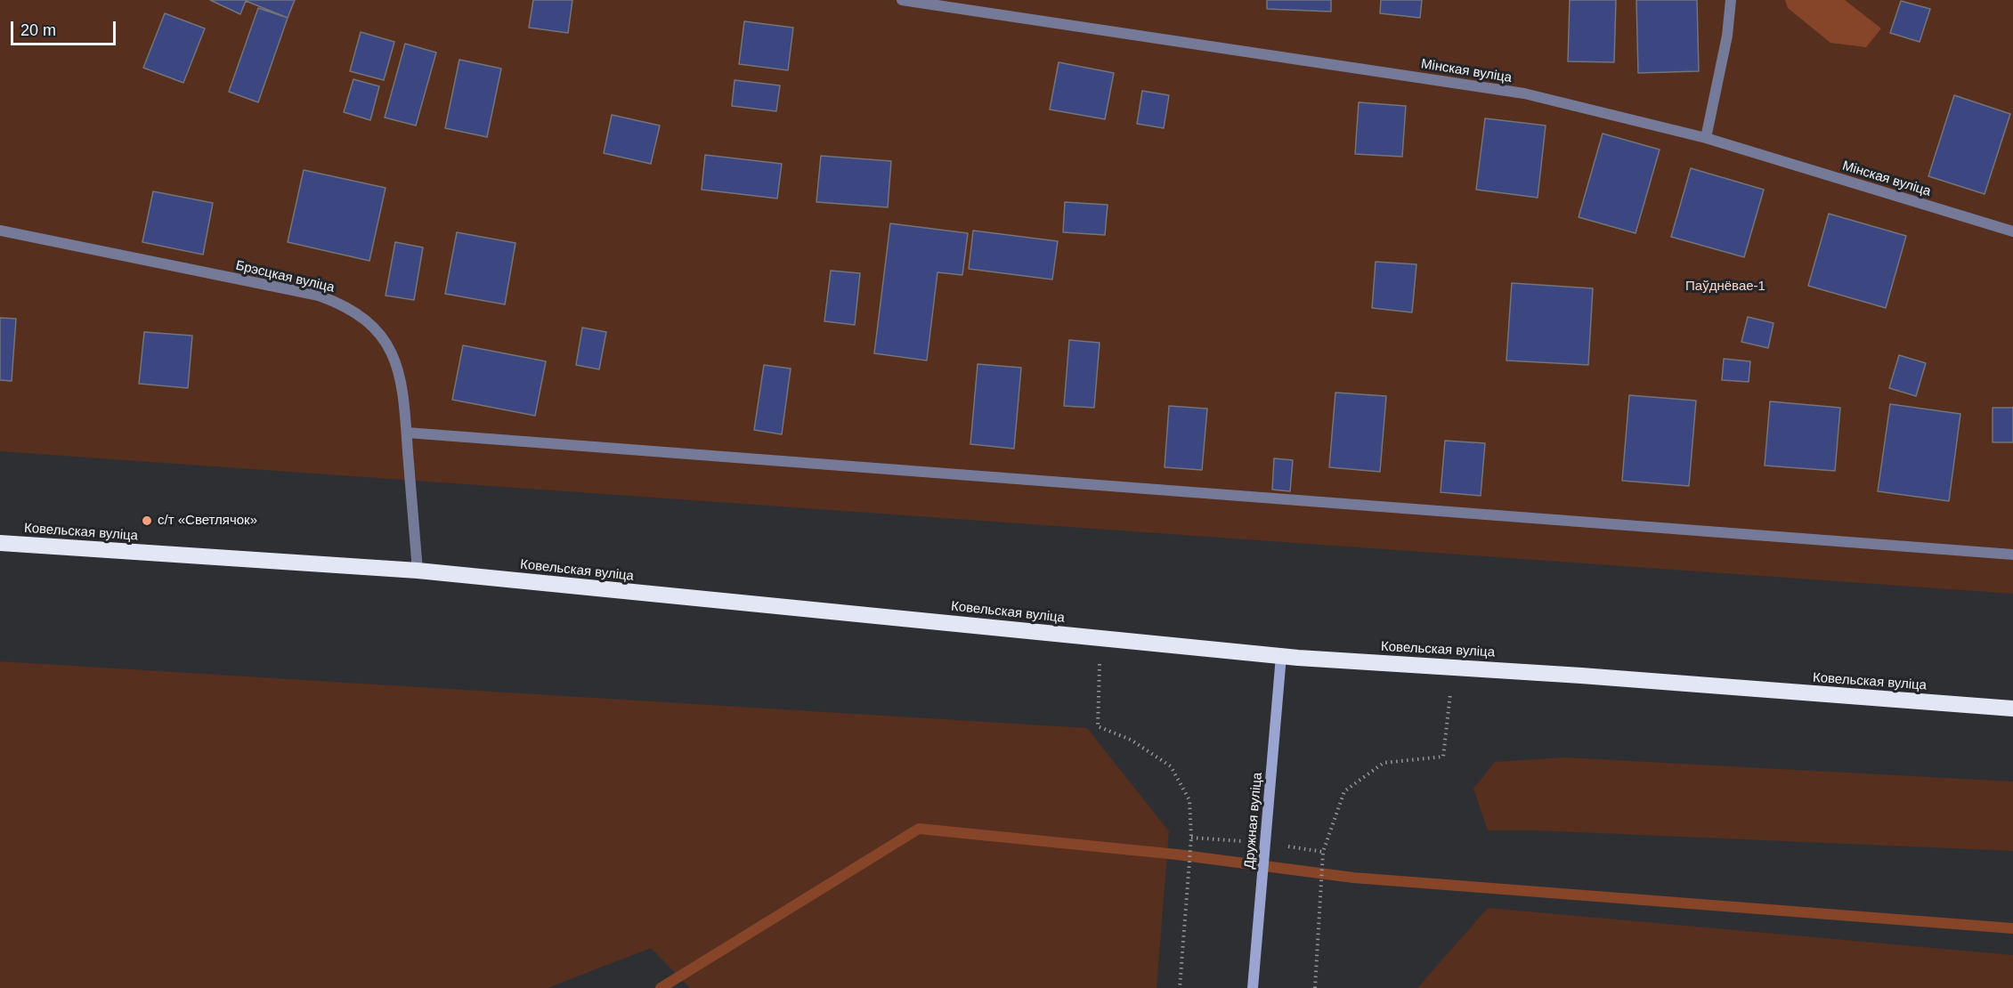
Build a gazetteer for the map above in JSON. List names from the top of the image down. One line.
{"streets":{"highway":["Ковельская вуліца"],"street":["Дружная вуліца"],"lane":["Мінская вуліца","Брэсцкая вуліца"]},"crossings":[["Брэсцкая вуліца","Ковельская вуліца"],["Ковельская вуліца","Дружная вуліца"]],"parks":["Паўднёвае-1"],"places":["с/т «Светлячок»"],"scale_bar":"20 m"}
